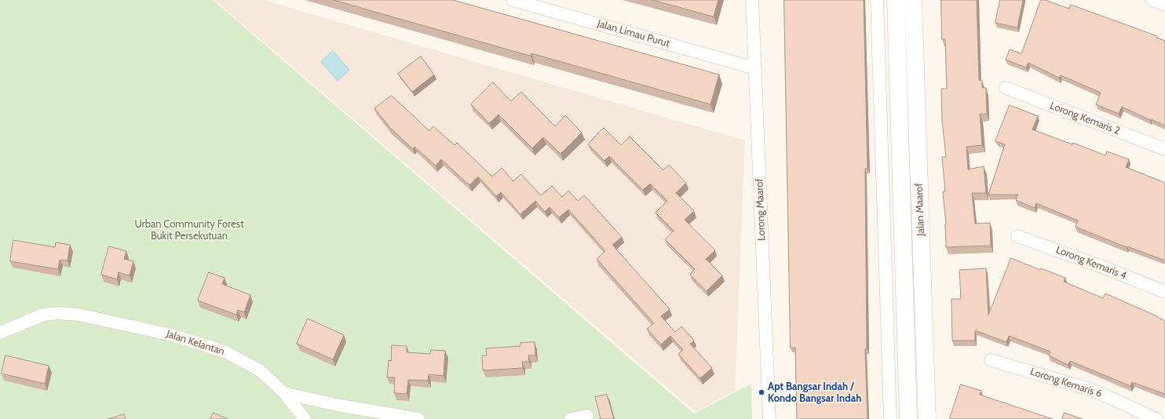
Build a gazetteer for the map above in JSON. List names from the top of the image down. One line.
{"streets":{"main road":["Jalan Maarof"],"street":["Jalan Limau Purut","Lorong Kemaris 2","Lorong Maarof","Lorong Kemaris 4","Jalan Kelantan","Lorong Kemaris 6"]},"crossings":[["Jalan Limau Purut","Lorong Maarof"]],"parks":["Urban Community Forest Bukit Persekutuan"],"places":["Apt Bangsar Indah / Kondo Bangsar Indah"]}
